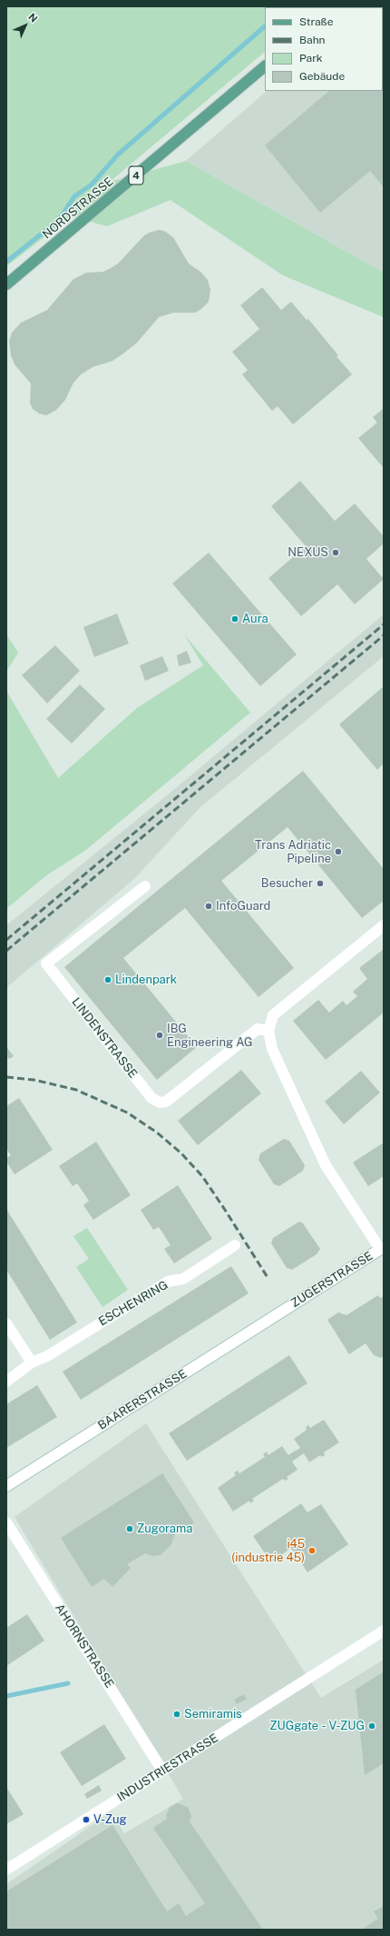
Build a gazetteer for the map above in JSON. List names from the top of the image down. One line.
{"streets":{"main road":["4","NORDSTRASSE"],"street":["LINDENSTRASSE","ZUGERSTRASSE","ESCHENRING","BAARERSTRASSE","AHORNSTRASSE","INDUSTRIESTRASSE"]},"crossings":[["ZUGERSTRASSE","BAARERSTRASSE"],["AHORNSTRASSE","INDUSTRIESTRASSE"]],"places":["NEXUS","Aura","Trans Adriatic Pipeline","Besucher","InfoGuard","Lindenpark","IBG Engineering AG","Zugorama","i45 (industrie 45)","Semiramis","ZUGgate - V-ZUG","V-Zug"],"legend":["Straße","Bahn","Park","Gebäude"],"north":"top right"}
